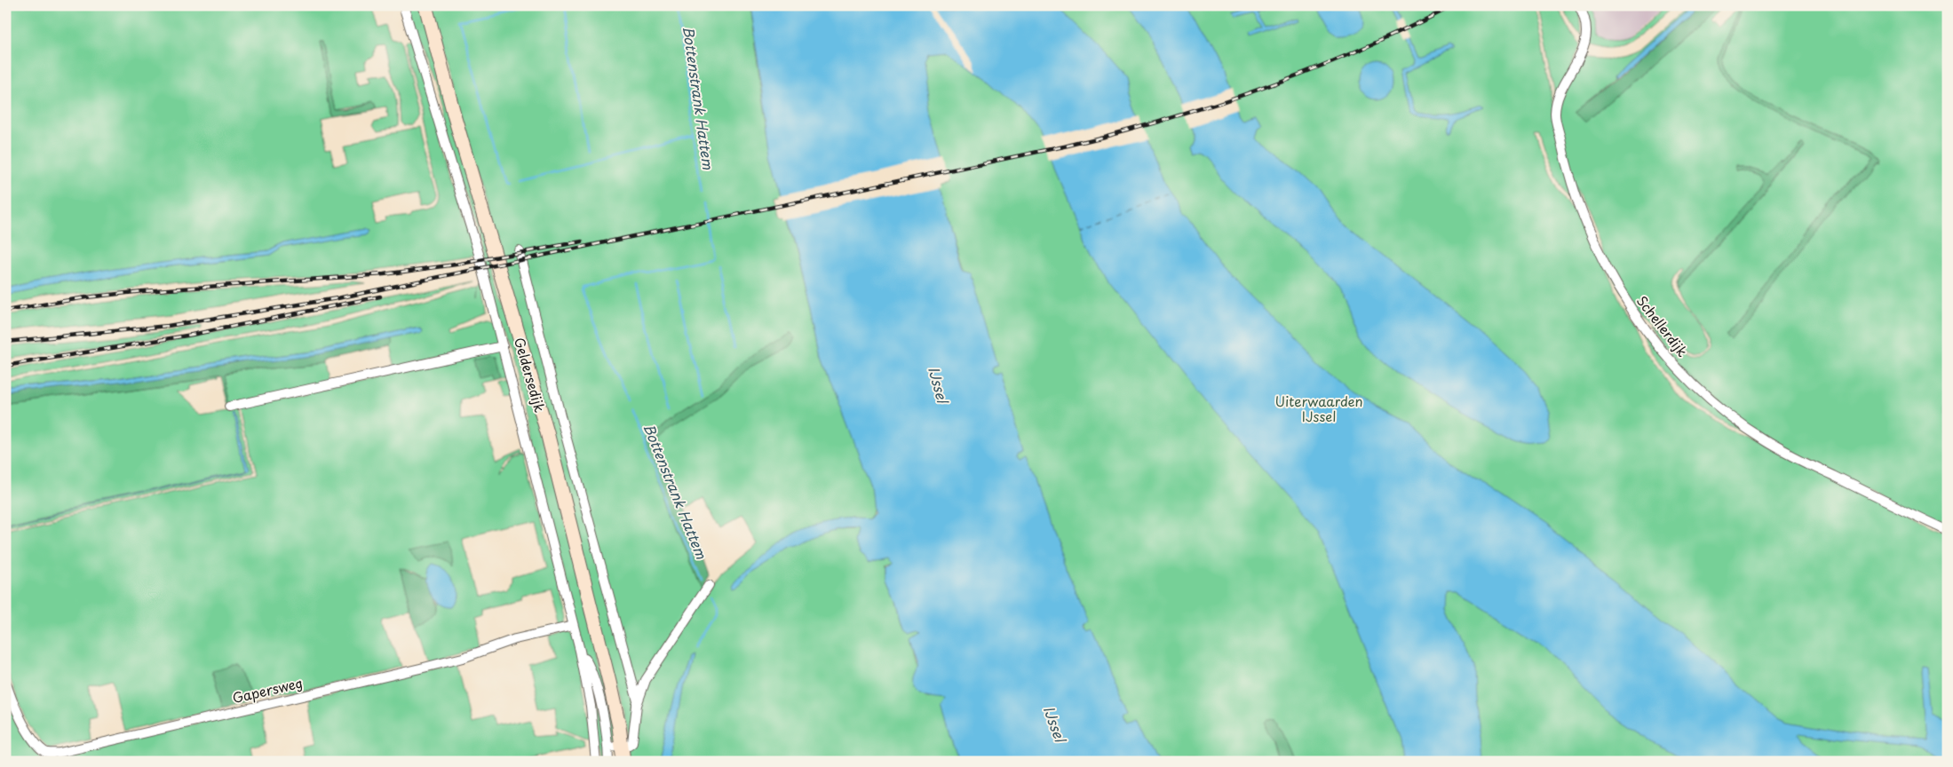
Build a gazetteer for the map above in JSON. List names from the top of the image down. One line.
{"streets":{"main road":["Geldersedijk"],"street":["Schellerdijk","Gapersweg"]},"crossings":[["Geldersedijk","Gapersweg"]],"water":["Bottenstrank Hattem","IJssel"],"parks":["Uiterwaarden IJssel"]}
